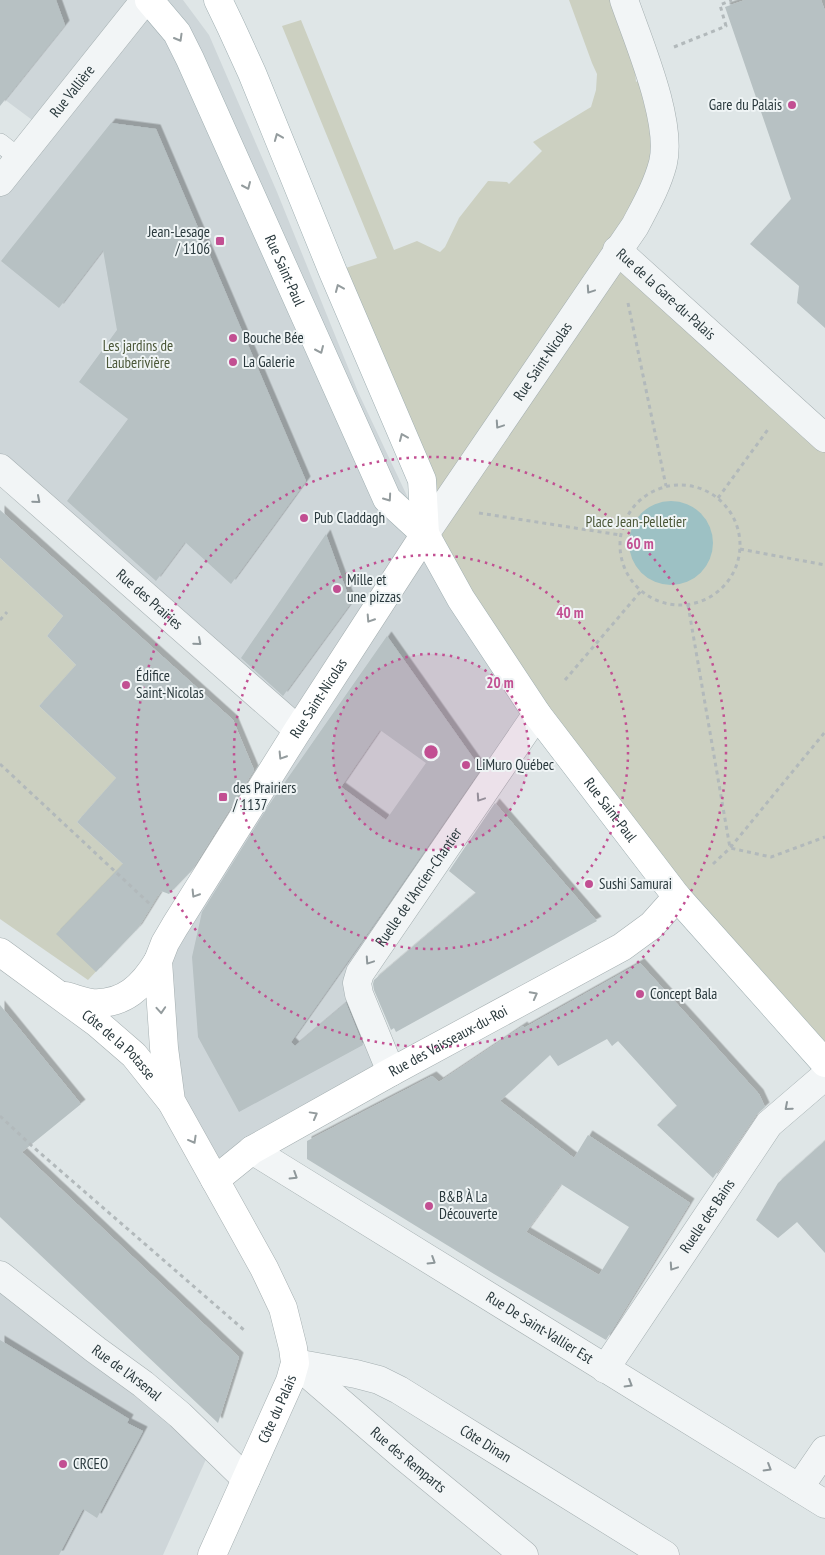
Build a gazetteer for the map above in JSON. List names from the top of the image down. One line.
{"streets":{"street":["Rue Vallière","Rue Saint-Paul","Rue de la Gare-du-Palais","Rue Saint-Nicolas","Rue des Prairies","Ruelle de l'Ancien-Chantier","Rue des Vaisseaux-du-Roi","Côte de la Potasse","Ruelle des Bains","Rue De Saint-Vallier Est","Rue de l'Arsenal","Côte du Palais","Côte Dinan","Rue des Remparts"]},"crossings":[["Rue Saint-Paul","Rue Saint-Nicolas"],["Rue Saint-Paul","Ruelle de l'Ancien-Chantier"],["Rue Saint-Paul","Rue des Vaisseaux-du-Roi"],["Rue de la Gare-du-Palais","Rue Saint-Nicolas"],["Rue Saint-Nicolas","Rue des Prairies"],["Rue Saint-Nicolas","Rue des Vaisseaux-du-Roi"],["Rue Saint-Nicolas","Côte de la Potasse"],["Rue Saint-Nicolas","Côte du Palais"],["Ruelle de l'Ancien-Chantier","Rue des Vaisseaux-du-Roi"],["Rue des Vaisseaux-du-Roi","Rue De Saint-Vallier Est"],["Rue des Vaisseaux-du-Roi","Côte du Palais"],["Ruelle des Bains","Rue De Saint-Vallier Est"],["Rue de l'Arsenal","Côte du Palais"],["Côte du Palais","Côte Dinan"],["Côte du Palais","Rue des Remparts"],["Côte Dinan","Rue des Remparts"]],"one_way":["Rue Saint-Nicolas","Rue des Prairies","Ruelle de l'Ancien-Chantier","Rue des Vaisseaux-du-Roi","Ruelle des Bains","Rue De Saint-Vallier Est"],"parks":["Les jardins de Lauberivière","Place Jean-Pelletier"],"places":{"other":["Gare du Palais","Bouche Bée","La Galerie","Pub Claddagh","Mille et une pizzas","Édifice Saint-Nicolas","LiMuro Québec","Sushi Samurai","Concept Bala","B&B À La Découverte","CRCEO"],"transit":["Jean-Lesage / 1106","des Prairiers / 1137"]},"rings":["60 m","40 m","20 m"]}
